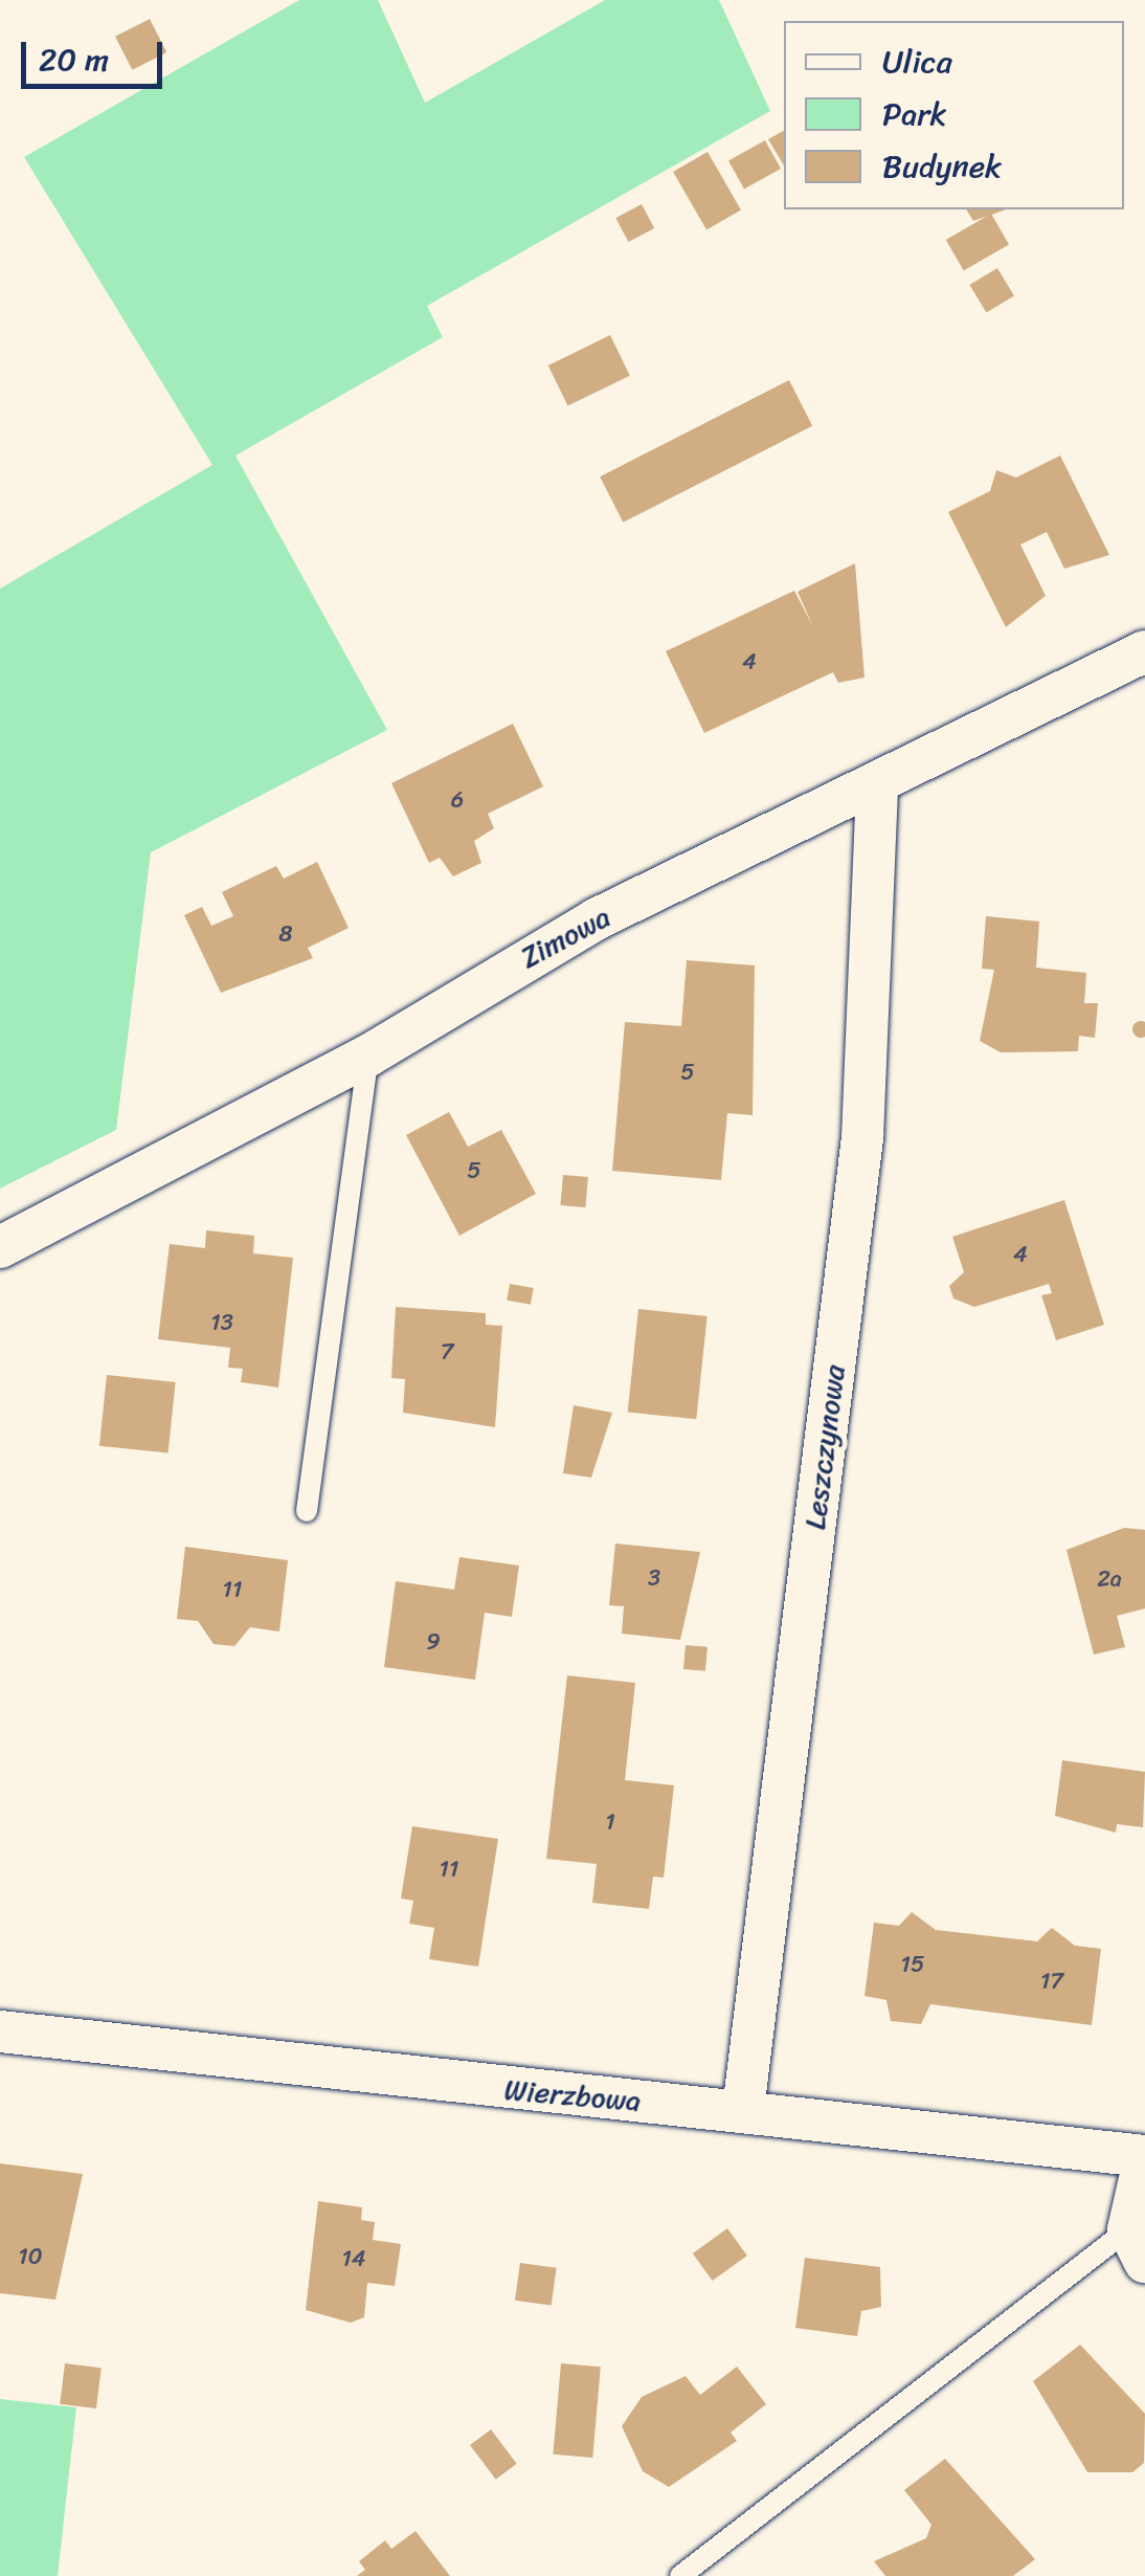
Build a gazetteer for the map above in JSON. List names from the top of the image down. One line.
{"streets":{"street":["Zimowa","Leszczynowa","Wierzbowa"]},"crossings":[["Zimowa","Leszczynowa"],["Leszczynowa","Wierzbowa"]],"house_numbers":["4","6","8","5","5","4","13","7","3","2a","11","9","1","11","15","17","10","14"],"legend":["Ulica","Park","Budynek"],"scale_bar":"20 m"}
